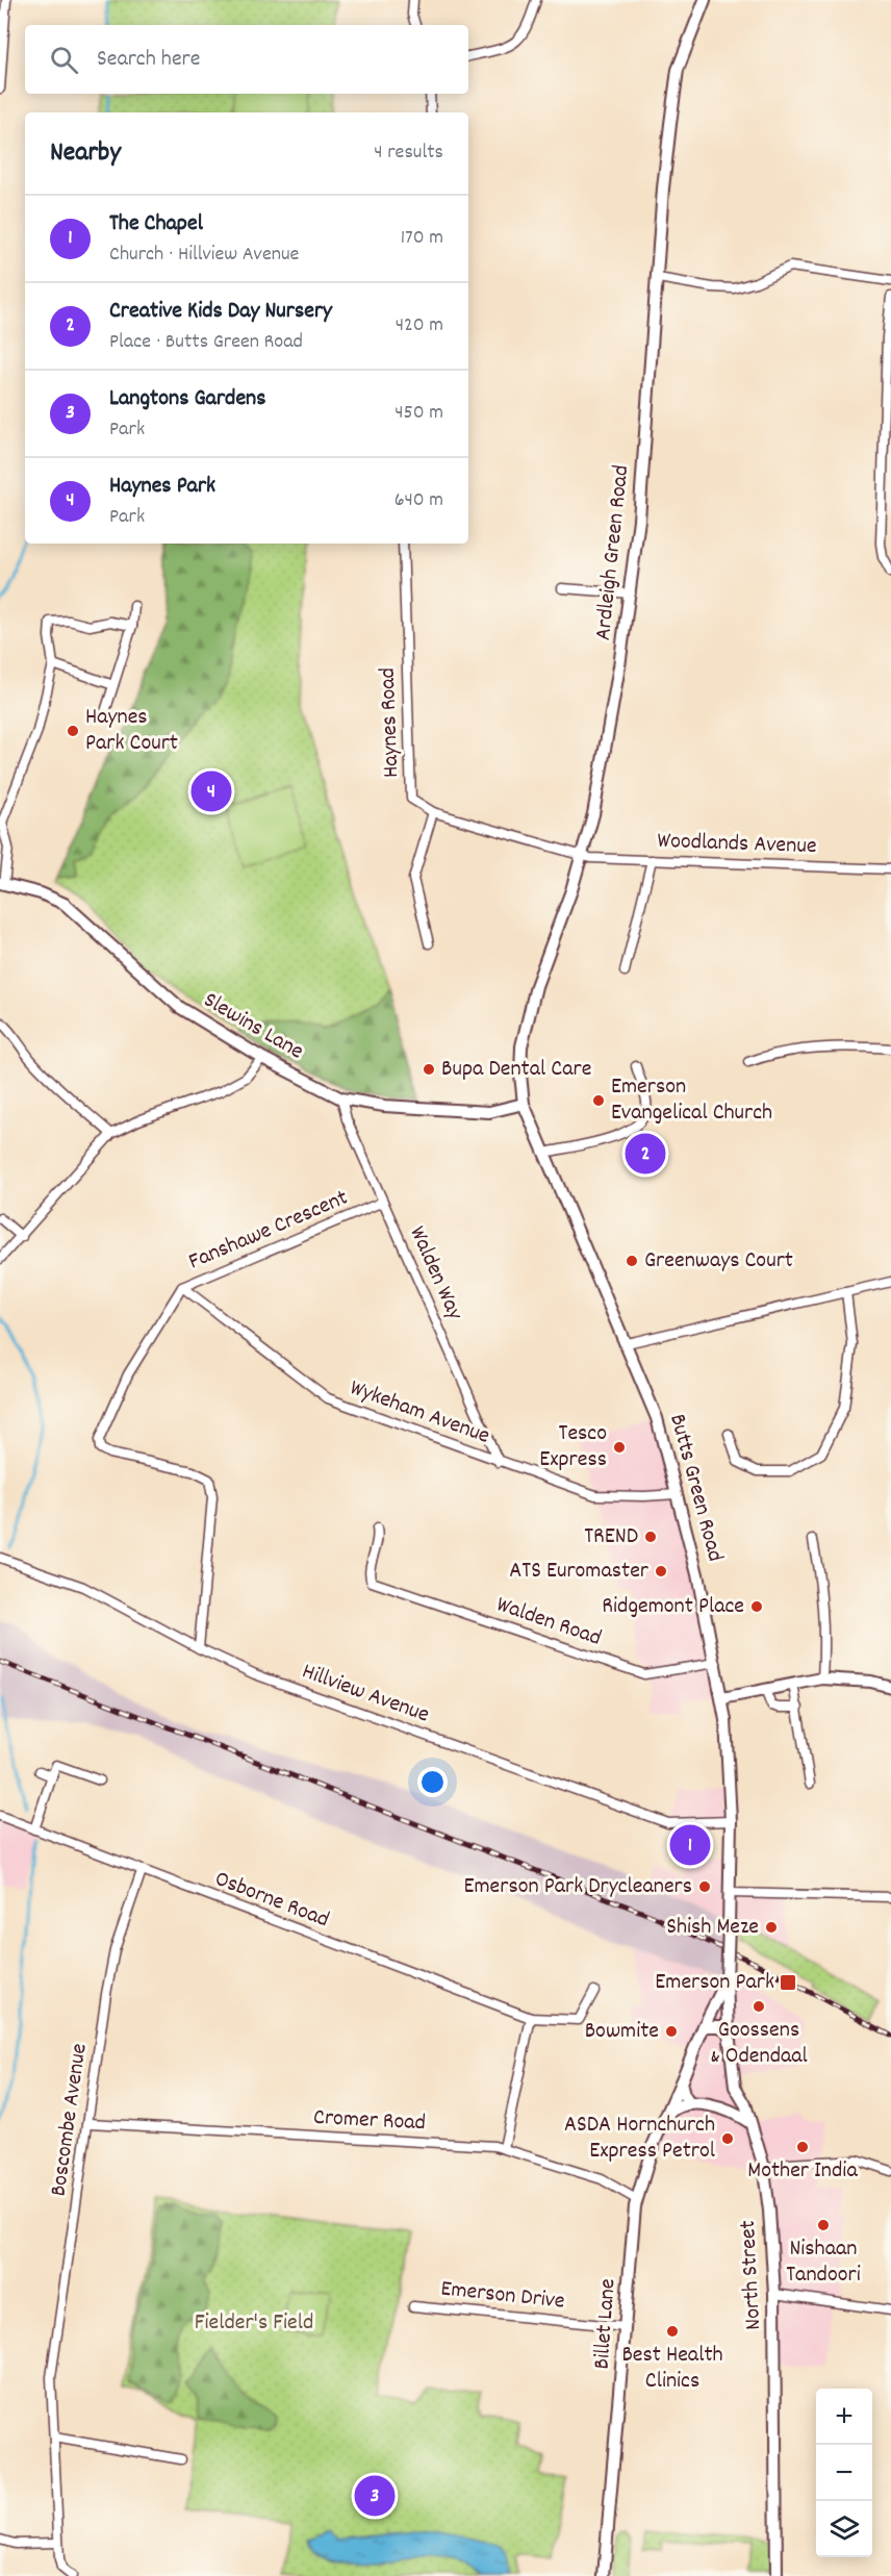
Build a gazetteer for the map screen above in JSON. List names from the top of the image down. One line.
{"streets":{"street":["Ardleigh Green Road","Haynes Road","Woodlands Avenue","Slewins Lane","Fanshawe Crescent","Walden Way","Wykeham Avenue","Butts Green Road","Walden Road","Hillview Avenue","Osborne Road","Boscombe Avenue","Cromer Road","North Street","Emerson Drive","Billet Lane"]},"crossings":[["Ardleigh Green Road","Haynes Road"],["Ardleigh Green Road","Woodlands Avenue"],["Ardleigh Green Road","Slewins Lane"],["Ardleigh Green Road","Butts Green Road"],["Haynes Road","Woodlands Avenue"],["Slewins Lane","Walden Way"],["Slewins Lane","Butts Green Road"],["Fanshawe Crescent","Walden Way"],["Fanshawe Crescent","Wykeham Avenue"],["Fanshawe Crescent","Hillview Avenue"],["Walden Way","Wykeham Avenue"],["Wykeham Avenue","Butts Green Road"],["Butts Green Road","Walden Road"],["Butts Green Road","Hillview Avenue"],["Butts Green Road","North Street"],["Butts Green Road","Billet Lane"],["Osborne Road","Boscombe Avenue"],["Boscombe Avenue","Cromer Road"],["Cromer Road","Billet Lane"],["North Street","Billet Lane"],["Emerson Drive","Billet Lane"]],"parks":["Fielder's Field"],"places":{"other":["Haynes Park Court","Bupa Dental Care","Emerson Evangelical Church","Greenways Court","Tesco Express","TREND","ATS Euromaster","Ridgemont Place","Emerson Park Drycleaners","Shish Meze","Goossens & Odendaal","Bowmite","ASDA Hornchurch Express Petrol","Mother India","Nishaan Tandoori","Best Health Clinics"],"transit":["Emerson Park"]},"page":{"search":"Search here","heading":["Nearby","4 results"],"list":[{"mark":"1","name":"The Chapel","note":"Church · Hillview Avenue","value":"170 m"},{"mark":"2","name":"Creative Kids Day Nursery","note":"Place · Butts Green Road","value":"420 m"},{"mark":"3","name":"Langtons Gardens","note":"Park","value":"450 m"},{"mark":"4","name":"Haynes Park","note":"Park","value":"640 m"}],"pins":["4","2","1","3"],"map_buttons":["+","−"]}}
